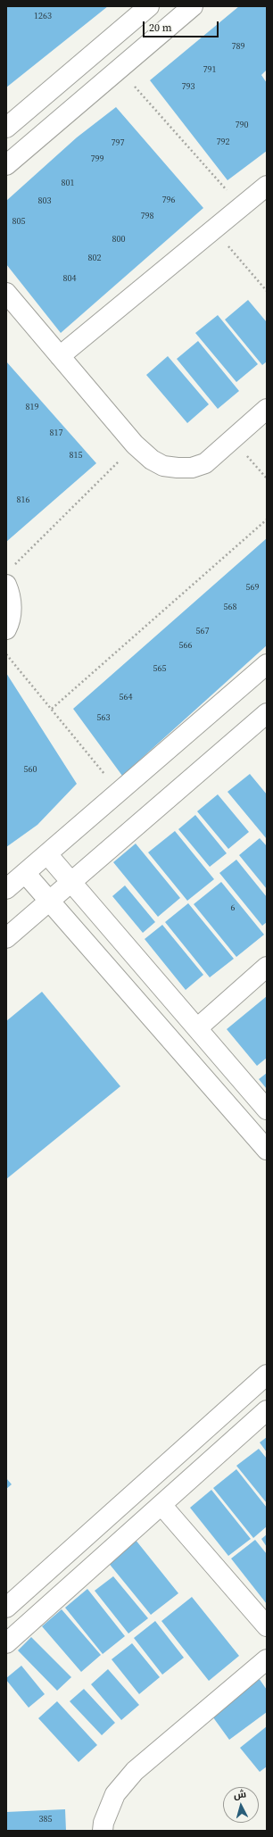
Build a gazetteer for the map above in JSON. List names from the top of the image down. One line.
{"house_numbers":["1263","789","791","793","790","792","797","799","801","796","803","798","805","800","802","804","819","817","815","816","569","568","567","566","565","564","563","560","6","385"],"scale_bar":"20 m","north":"top"}
